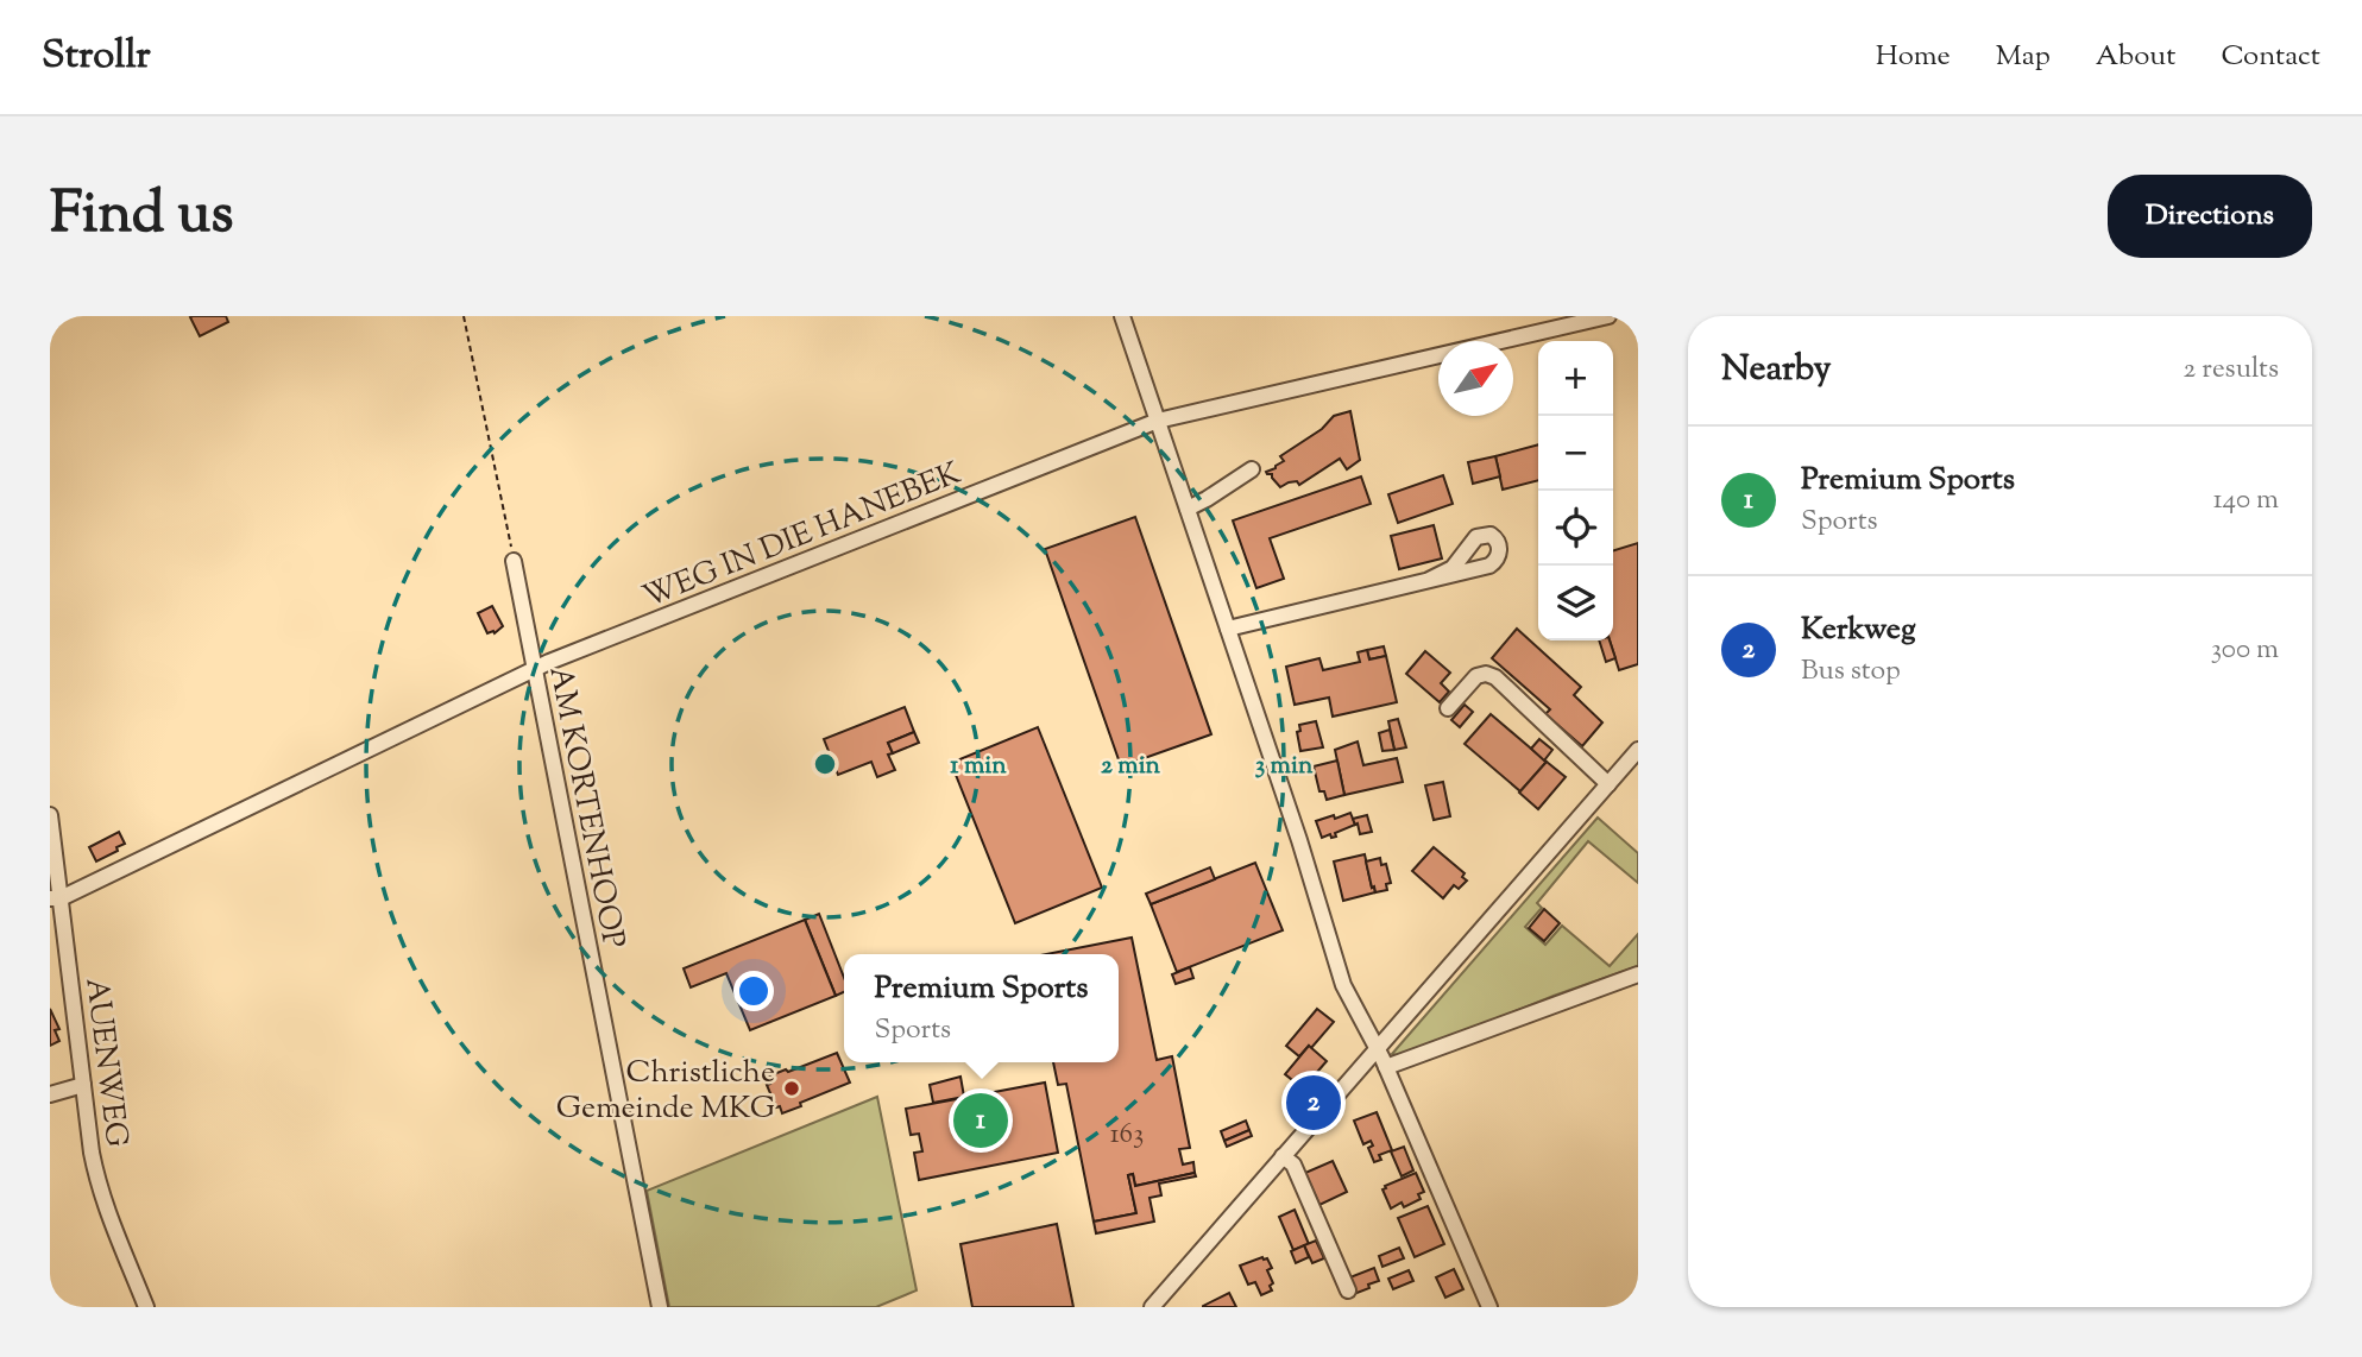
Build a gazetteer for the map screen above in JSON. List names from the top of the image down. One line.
{"streets":{"street":["WEG IN DIE HANEBEK","AM KORTENHOOP","AUENWEG"]},"crossings":[["WEG IN DIE HANEBEK","AM KORTENHOOP"],["WEG IN DIE HANEBEK","AUENWEG"]],"places":["Christliche Gemeinde MKG"],"house_numbers":["163"],"north":"top right","page":{"header":"Strollr","nav":["Home","Map","About","Contact"],"title":"Find us","buttons":"Directions","heading":["Nearby","2 results"],"map_buttons":["+","−"],"list":[{"mark":"1","name":"Premium Sports","note":"Sports","value":"140 m"},{"mark":"2","name":"Kerkweg","note":"Bus stop","value":"300 m"}],"popup":["Premium Sports","Sports"],"pins":["2","1"]},"rings":["1 min","2 min","3 min"]}
